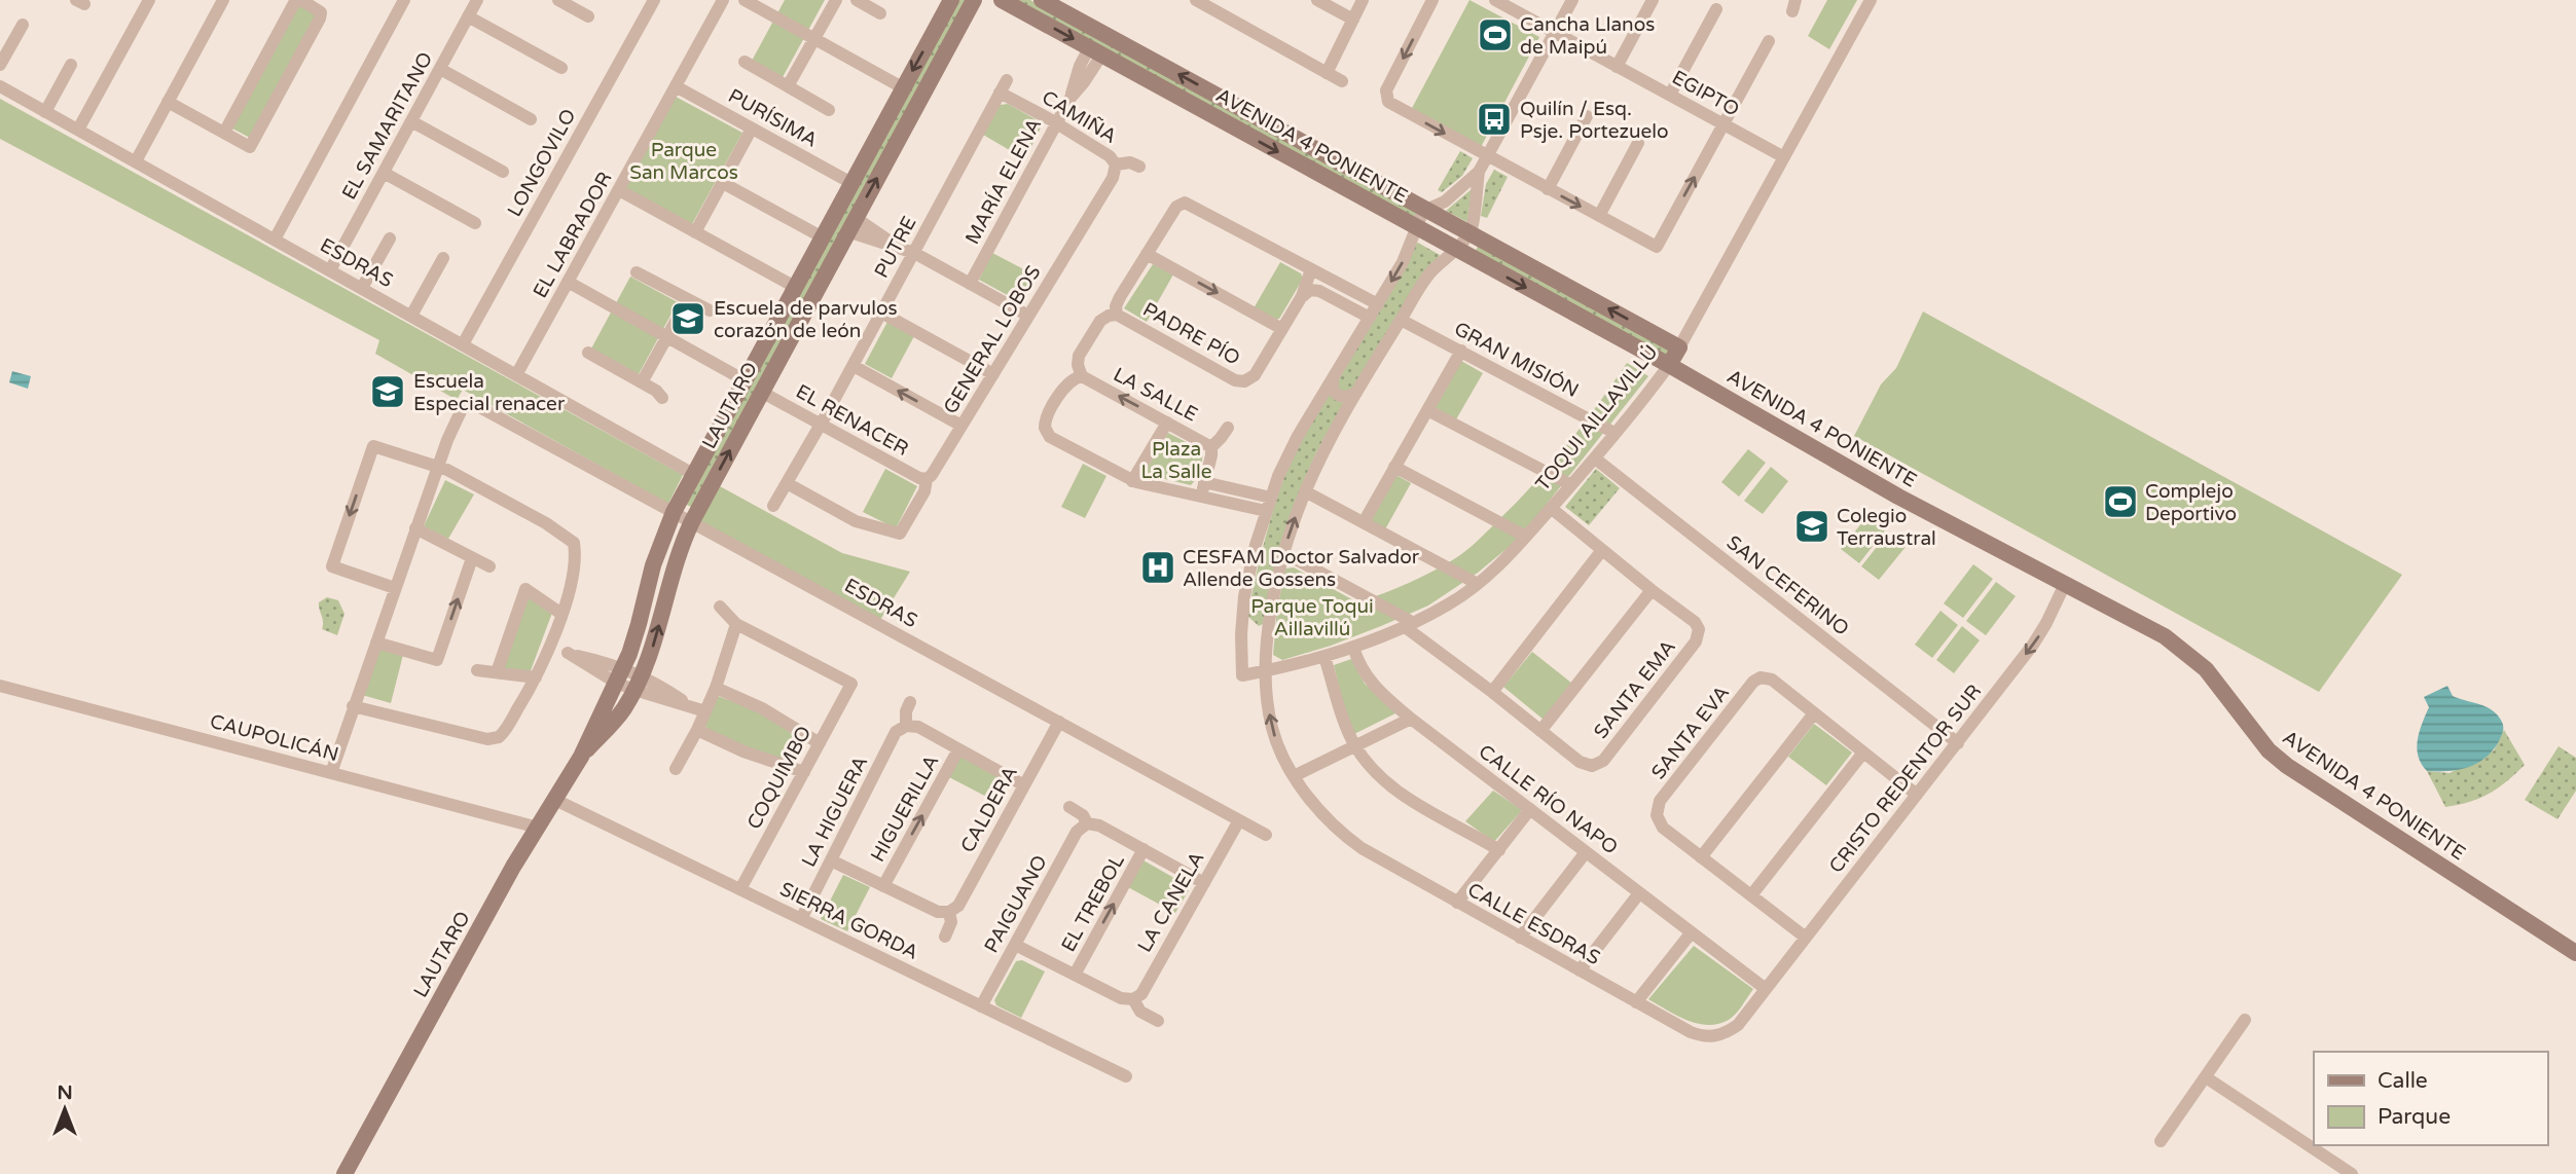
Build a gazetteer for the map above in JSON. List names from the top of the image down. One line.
{"streets":{"street":["EGIPTO","CAMIÑA","PURÍSIMA","EL SAMARITANO","AVENIDA 4 PONIENTE","LONGOVILO","MARÍA ELENA","EL LABRADOR","PUTRE","ESDRAS","PADRE PÍO","GENERAL LOBOS","GRAN MISIÓN","LA SALLE","LAUTARO","TOQUI AILLAVILLÚ","EL RENACER","SAN CEFERINO","SANTA EMA","SANTA EVA","CAUPOLICÁN","COQUIMBO","CRISTO REDENTOR SUR","CALLE RÍO NAPO","HIGUERILLA","CALDERA","LA HIGUERA","LA CANELA","EL TREBOL","PAIGUANO","SIERRA GORDA","CALLE ESDRAS"]},"crossings":[["EGIPTO","TOQUI AILLAVILLÚ"],["CAMIÑA","MARÍA ELENA"],["CAMIÑA","PUTRE"],["CAMIÑA","GENERAL LOBOS"],["PURÍSIMA","EL LABRADOR"],["PURÍSIMA","LAUTARO"],["EL SAMARITANO","ESDRAS"],["AVENIDA 4 PONIENTE","MARÍA ELENA"],["AVENIDA 4 PONIENTE","TOQUI AILLAVILLÚ"],["AVENIDA 4 PONIENTE","CRISTO REDENTOR SUR"],["AVENIDA 4 PONIENTE","CALLE ESDRAS"],["LONGOVILO","ESDRAS"],["EL LABRADOR","ESDRAS"],["PUTRE","GENERAL LOBOS"],["PUTRE","EL RENACER"],["ESDRAS","LAUTARO"],["ESDRAS","CALDERA"],["ESDRAS","LA CANELA"],["GENERAL LOBOS","EL RENACER"],["GRAN MISIÓN","TOQUI AILLAVILLÚ"],["GRAN MISIÓN","CALLE ESDRAS"],["LAUTARO","EL RENACER"],["LAUTARO","CAUPOLICÁN"],["LAUTARO","SIERRA GORDA"],["TOQUI AILLAVILLÚ","SAN CEFERINO"],["TOQUI AILLAVILLÚ","CALLE RÍO NAPO"],["TOQUI AILLAVILLÚ","CALLE ESDRAS"],["SAN CEFERINO","CRISTO REDENTOR SUR"],["COQUIMBO","SIERRA GORDA"],["CRISTO REDENTOR SUR","CALLE RÍO NAPO"],["CRISTO REDENTOR SUR","CALLE ESDRAS"],["CALLE RÍO NAPO","CALLE ESDRAS"],["LA HIGUERA","SIERRA GORDA"],["PAIGUANO","SIERRA GORDA"]],"one_way":["LA SALLE","CRISTO REDENTOR SUR","HIGUERILLA","EL TREBOL"],"parks":["Parque San Marcos","Plaza La Salle","Parque Toqui Aillavillú"],"places":{"sports":["Cancha Llanos de Maipú","Complejo Deportivo"],"bus stop":["Quilín / Esq. Psje. Portezuelo"],"school or university":["Escuela de parvulos corazón de león","Escuela Especial renacer","Colegio Terraustral"],"hospital":["CESFAM Doctor Salvador Allende Gossens"]},"legend":["Calle","Parque"],"north":"top"}
